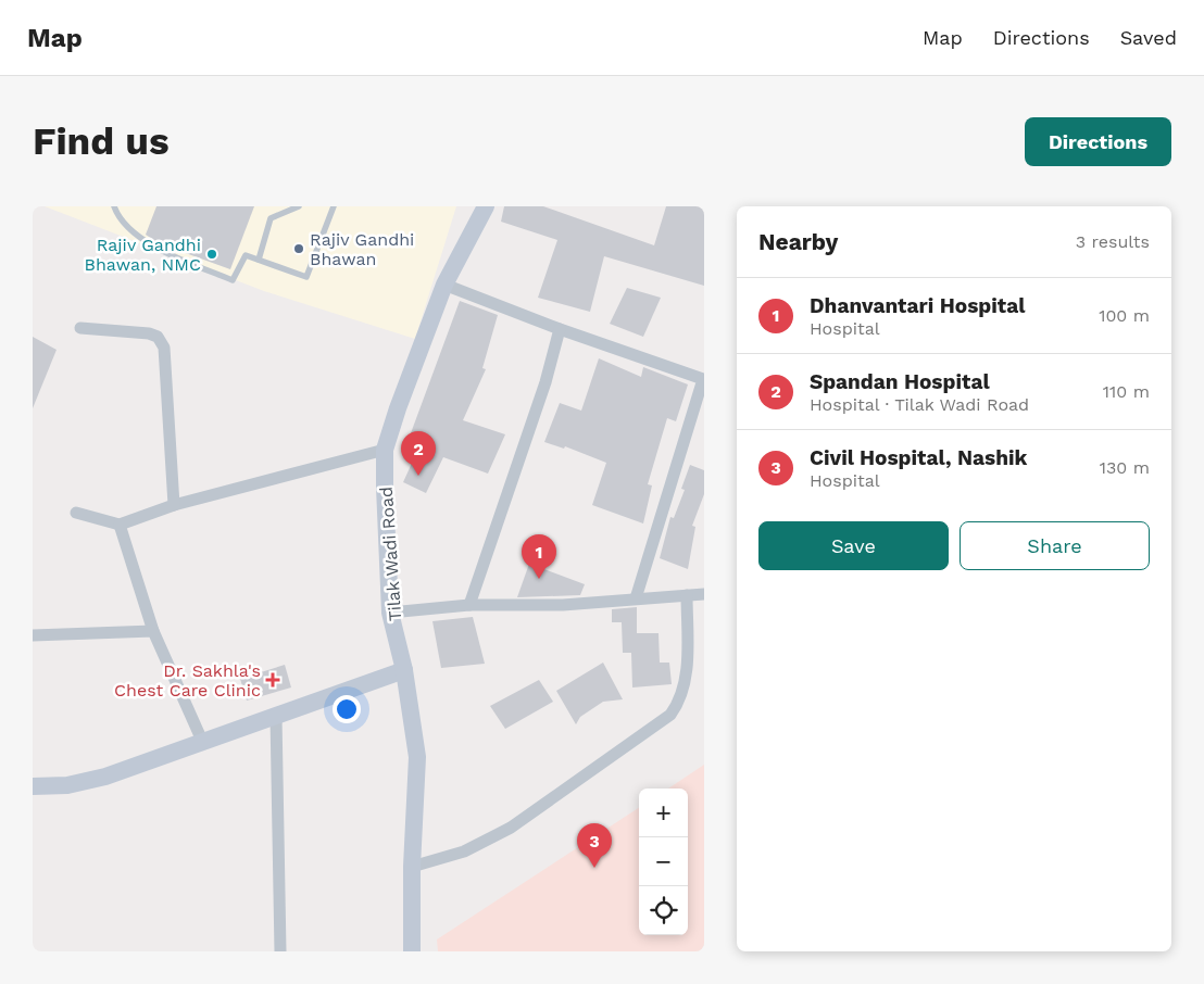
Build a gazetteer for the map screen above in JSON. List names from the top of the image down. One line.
{"streets":{"street":["Tilak Wadi Road"]},"places":{"other":["Rajiv Gandhi Bhawan","Rajiv Gandhi Bhawan, NMC"],"health":["Dr. Sakhla's Chest Care Clinic"]},"page":{"header":"Map","nav":["Map","Directions","Saved"],"buttons":["Directions",["Save","Share"]],"title":"Find us","heading":["Nearby","3 results"],"list":[{"mark":"1","name":"Dhanvantari Hospital","note":"Hospital","value":"100 m"},{"mark":"2","name":"Spandan Hospital","note":"Hospital · Tilak Wadi Road","value":"110 m"},{"mark":"3","name":"Civil Hospital, Nashik","note":"Hospital","value":"130 m"}],"pins":["2","1","3"],"map_buttons":["+","−"]}}
